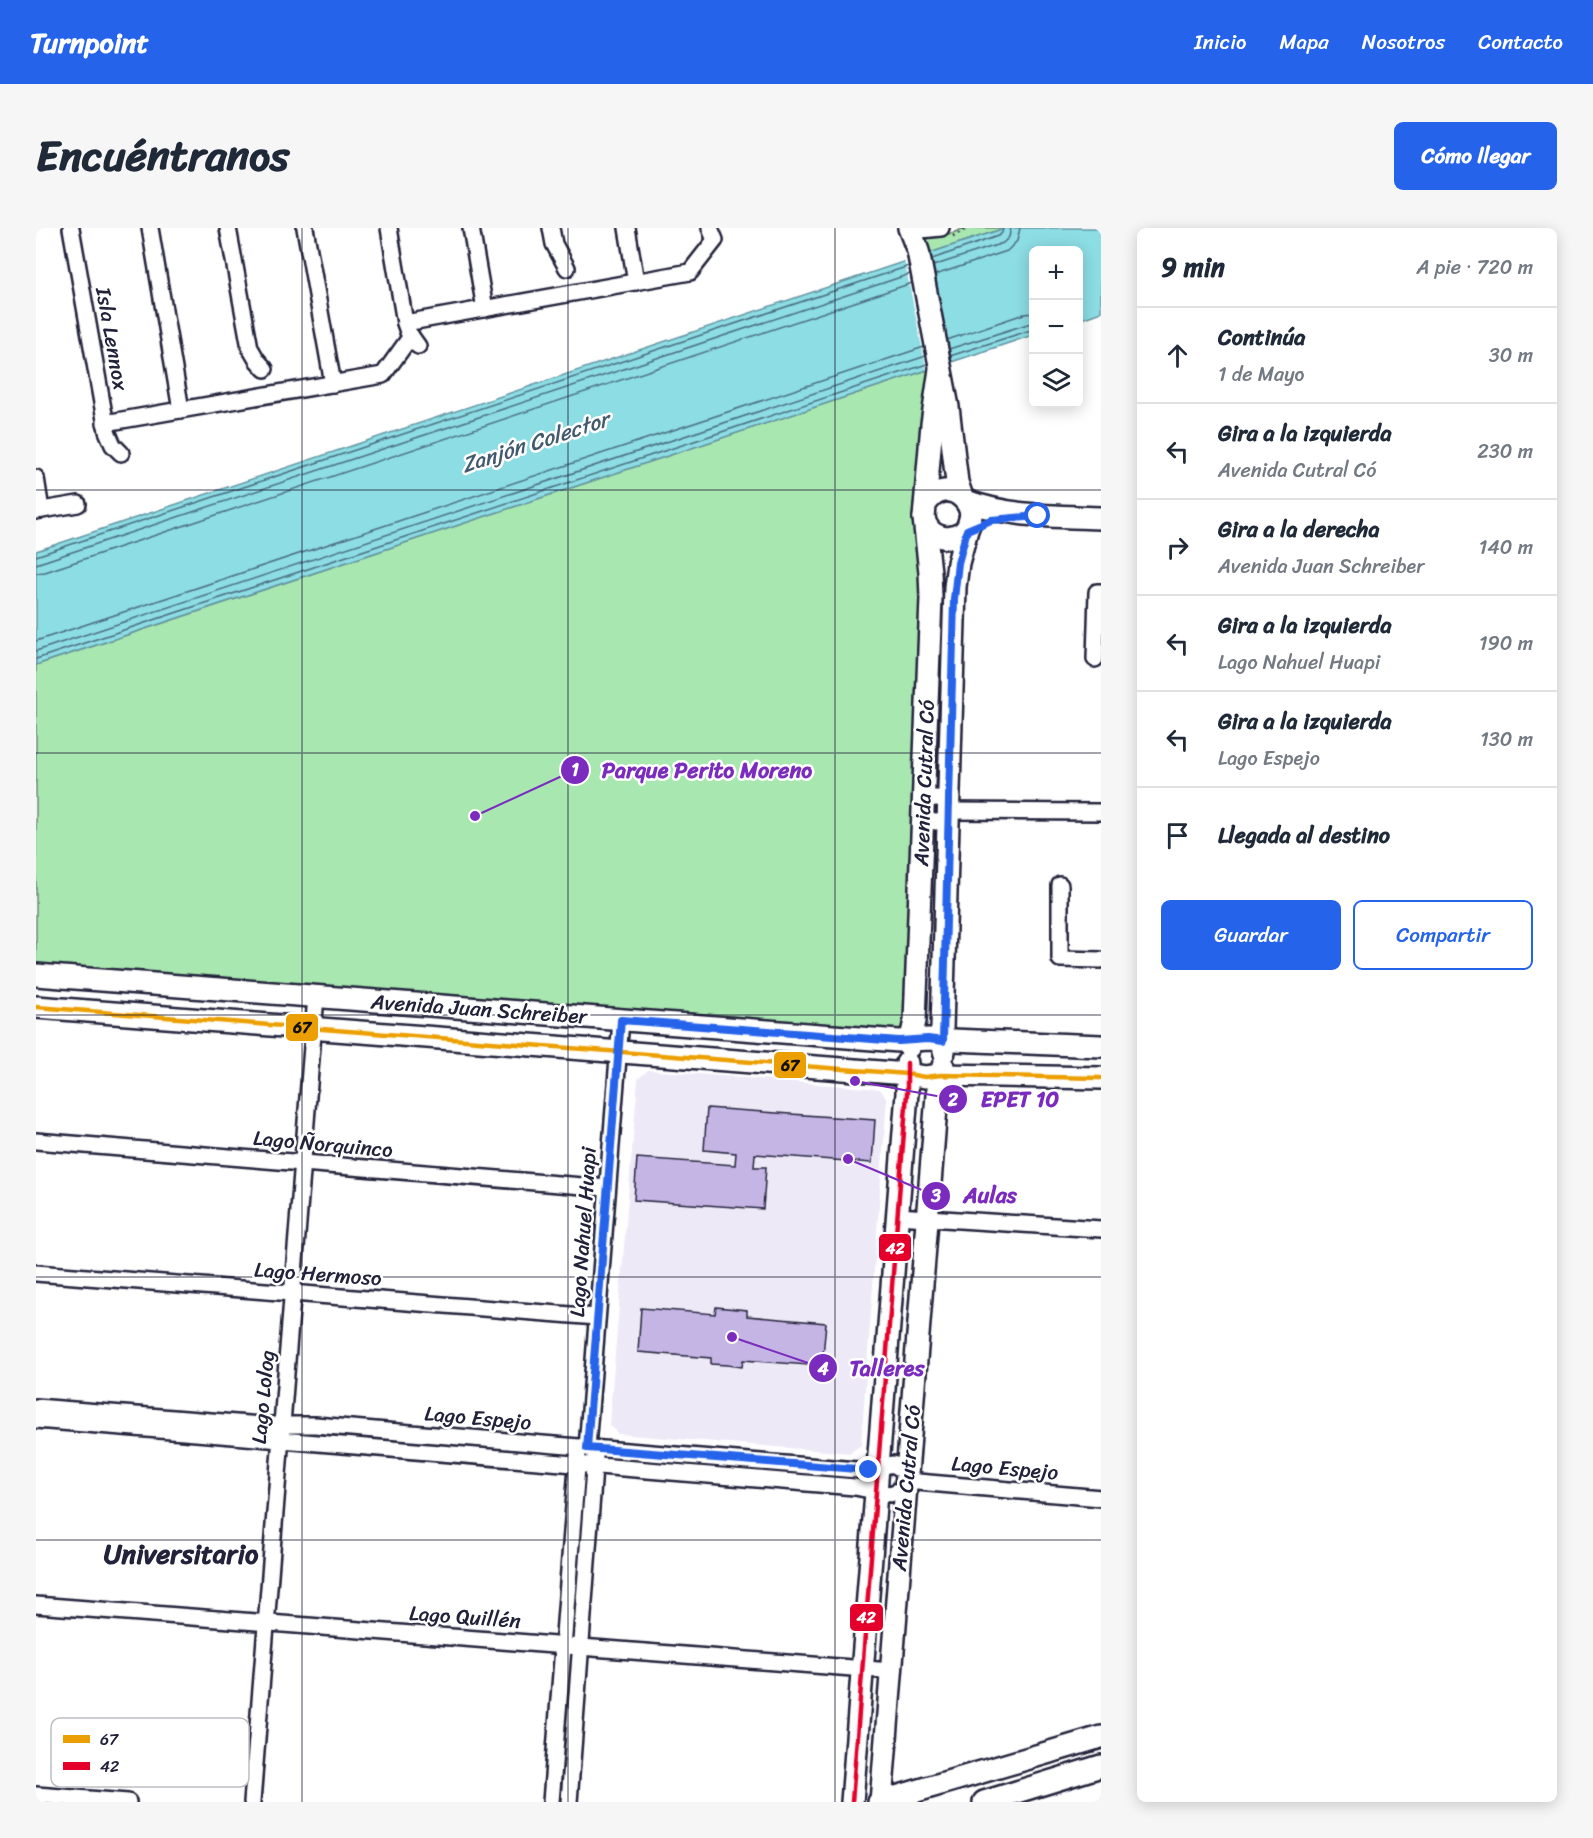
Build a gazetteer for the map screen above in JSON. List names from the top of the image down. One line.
{"streets":{"main road":["Avenida Cutral Có","Avenida Juan Schreiber"],"street":["Isla Lennox","Lago Ñorquinco","Lago Nahuel Huapi","Lago Hermoso","Lago Lolog","Lago Espejo","Lago Quillén"]},"crossings":[["Avenida Cutral Có","Avenida Juan Schreiber"],["Avenida Cutral Có","Lago Espejo"],["Avenida Cutral Có","Lago Quillén"],["Avenida Juan Schreiber","Lago Nahuel Huapi"],["Avenida Juan Schreiber","Lago Lolog"],["Lago Ñorquinco","Lago Nahuel Huapi"],["Lago Ñorquinco","Lago Lolog"],["Lago Nahuel Huapi","Lago Hermoso"],["Lago Nahuel Huapi","Lago Espejo"],["Lago Nahuel Huapi","Lago Quillén"],["Lago Hermoso","Lago Lolog"],["Lago Lolog","Lago Espejo"],["Lago Lolog","Lago Quillén"]],"districts":["Universitario"],"water":["Zanjón Colector"],"places":["Parque Perito Moreno","EPET 10","Aulas","Talleres"],"lines":["transit line 67","transit line 42"],"legend":["67","42"],"page":{"header":"Turnpoint","nav":["Inicio","Mapa","Nosotros","Contacto"],"title":"Encuéntranos","buttons":["Cómo llegar",["Guardar","Compartir"]],"heading":["9 min","A pie · 720 m"],"map_buttons":["+","−"],"list":[["Continúa","1 de Mayo","30 m"],["Gira a la izquierda","Avenida Cutral Có","230 m"],["Gira a la derecha","Avenida Juan Schreiber","140 m"],["Gira a la izquierda","Lago Nahuel Huapi","190 m"],["Gira a la izquierda","Lago Espejo","130 m"],"Llegada al destino"]}}
